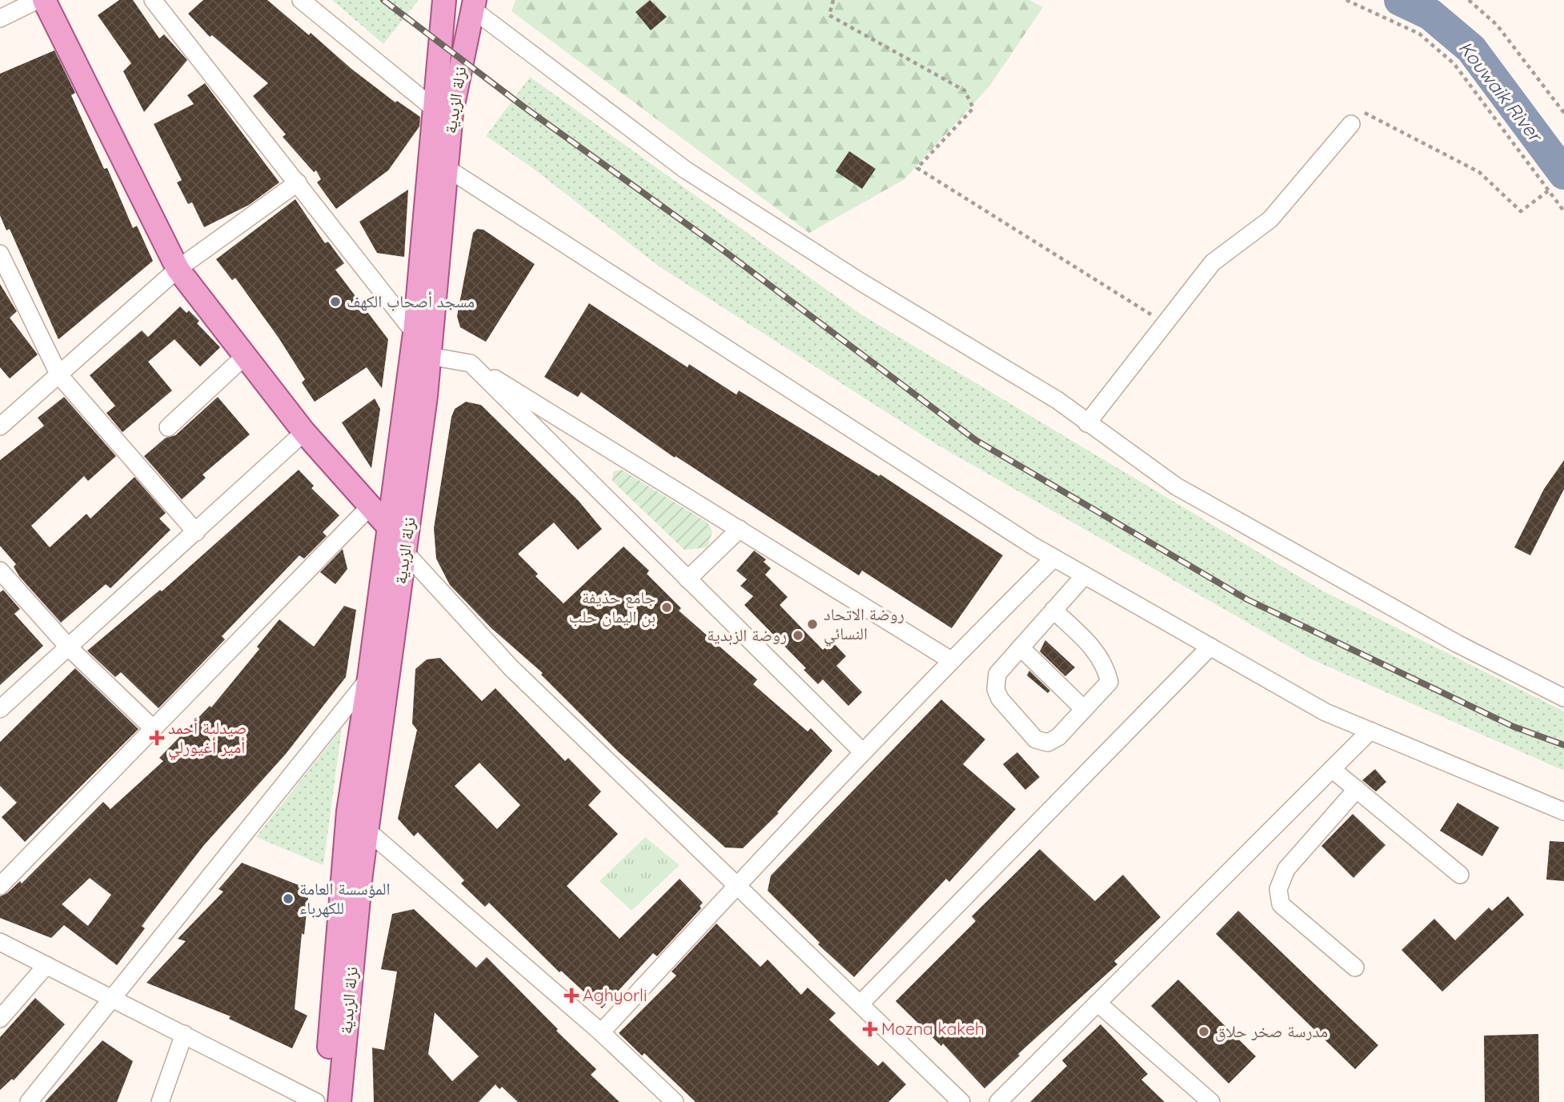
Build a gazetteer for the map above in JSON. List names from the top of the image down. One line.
{"streets":{"main road":["نزلة الزبدية"]},"water":["Kouwaik River"],"places":{"other":["مسجد أصحاب الكهف","جامع حذيفة بن اليمان حلب","روضة الاتحاد النسائي","روضة الزبدية","المؤسسة العامة للكهرباء","مدرسة صخر حلاق"],"health":["صيدلية أحمد أمير أغيورلي","Aghyorli","Mozna kakeh"]}}
